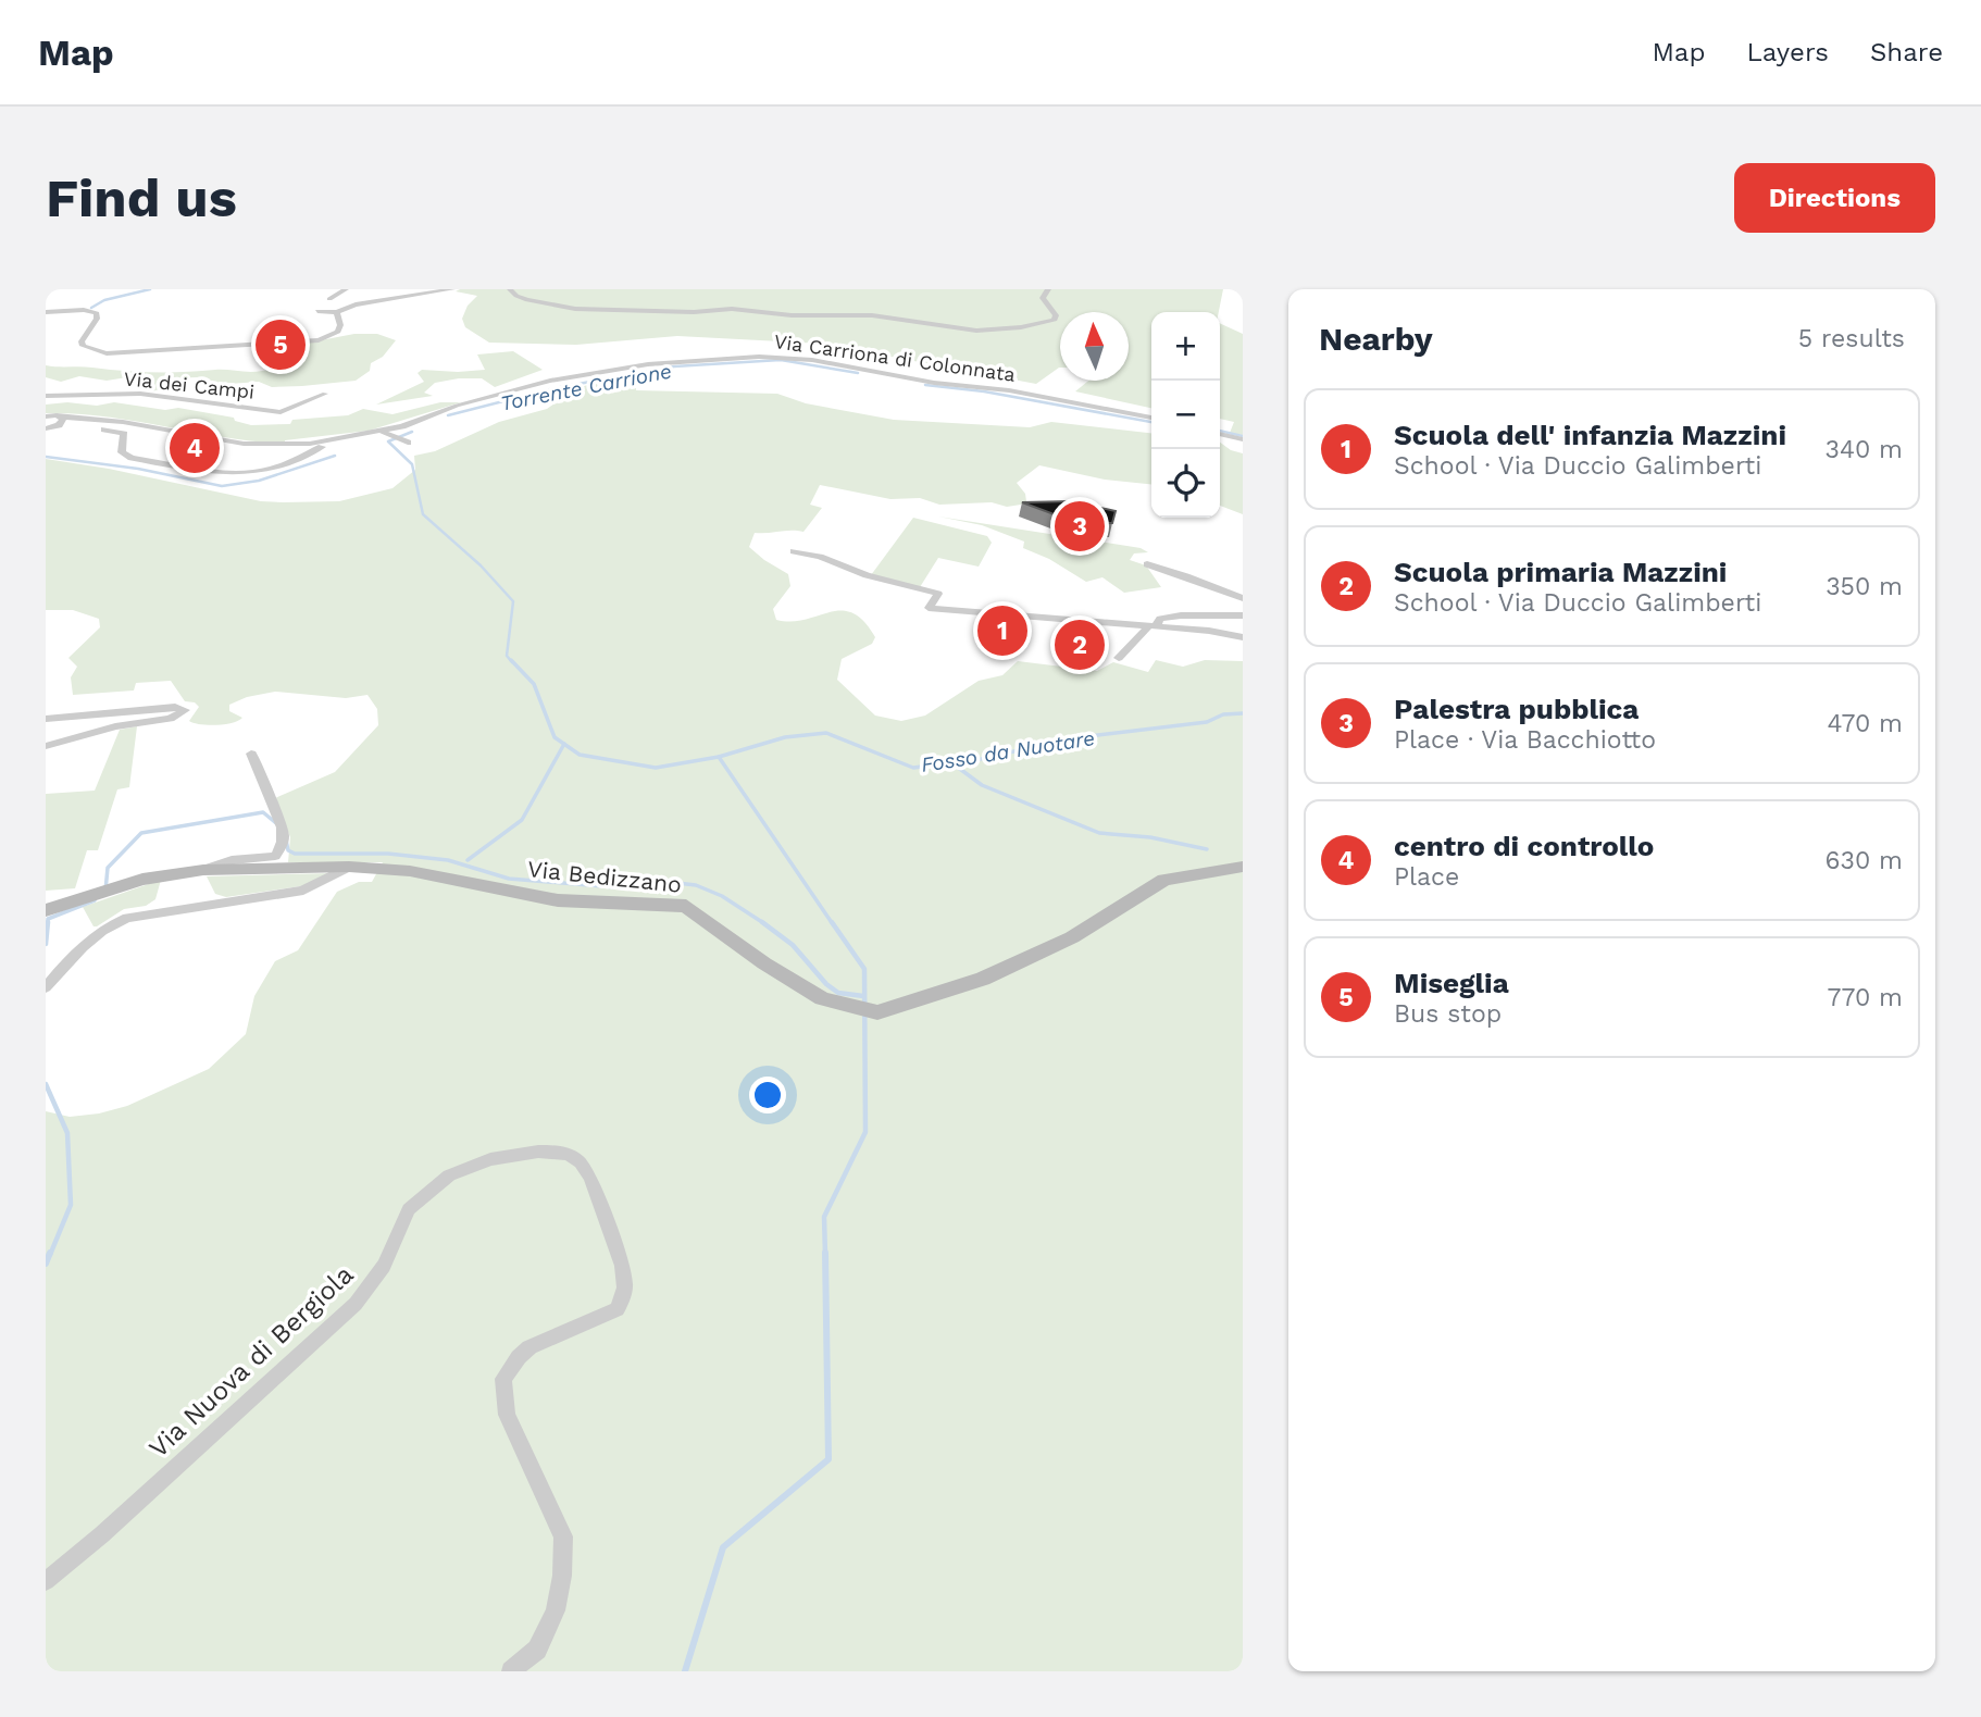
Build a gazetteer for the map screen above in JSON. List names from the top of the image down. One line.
{"streets":{"street":["Via Carriona di Colonnata","Via dei Campi","Via Bedizzano","Via Nuova di Bergiola"]},"water":["Torrente Carrione","Fosso da Nuotare"],"north":"top","page":{"header":"Map","nav":["Map","Layers","Share"],"buttons":"Directions","title":"Find us","heading":["Nearby","5 results"],"map_buttons":["+","−"],"pins":["5","4","3","1","2"],"list":[{"mark":"1","name":"Scuola dell' infanzia Mazzini","note":"School · Via Duccio Galimberti","value":"340 m"},{"mark":"2","name":"Scuola primaria Mazzini","note":"School · Via Duccio Galimberti","value":"350 m"},{"mark":"3","name":"Palestra pubblica","note":"Place · Via Bacchiotto","value":"470 m"},{"mark":"4","name":"centro di controllo","note":"Place","value":"630 m"},{"mark":"5","name":"Miseglia","note":"Bus stop","value":"770 m"}]}}
